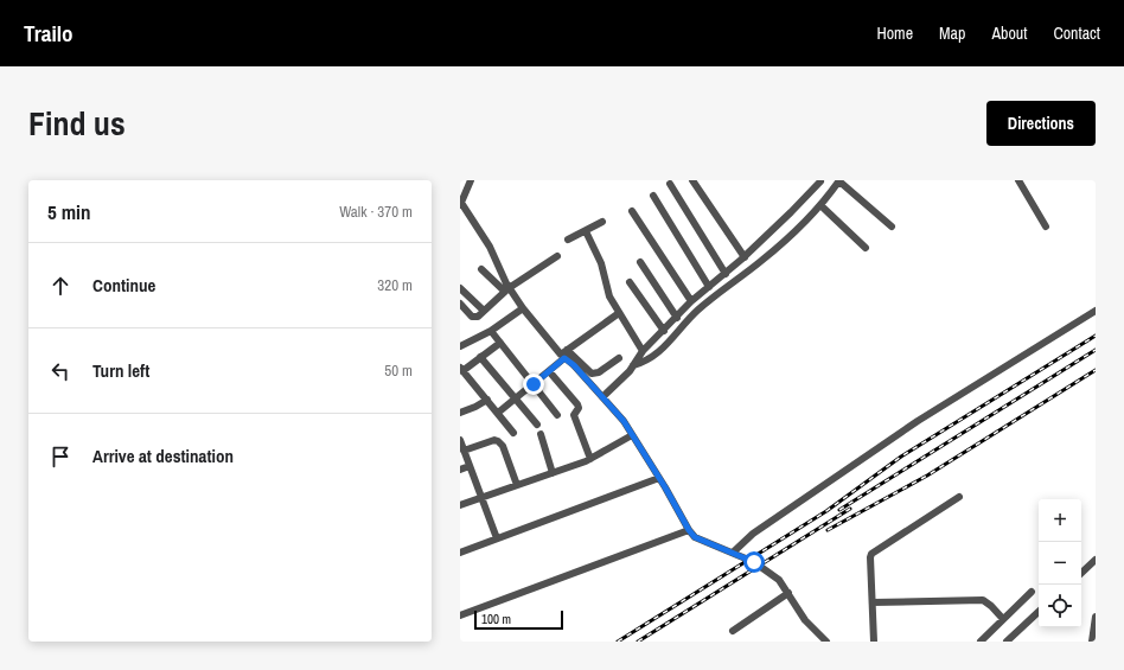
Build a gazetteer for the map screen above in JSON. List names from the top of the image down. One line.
{"scale_bar":"100 m","page":{"header":"Trailo","nav":["Home","Map","About","Contact"],"title":"Find us","buttons":"Directions","heading":["5 min","Walk · 370 m"],"list":[["Continue","320 m"],["Turn left","50 m"],"Arrive at destination"],"map_buttons":["+","−"],"scale":"100 m"}}
